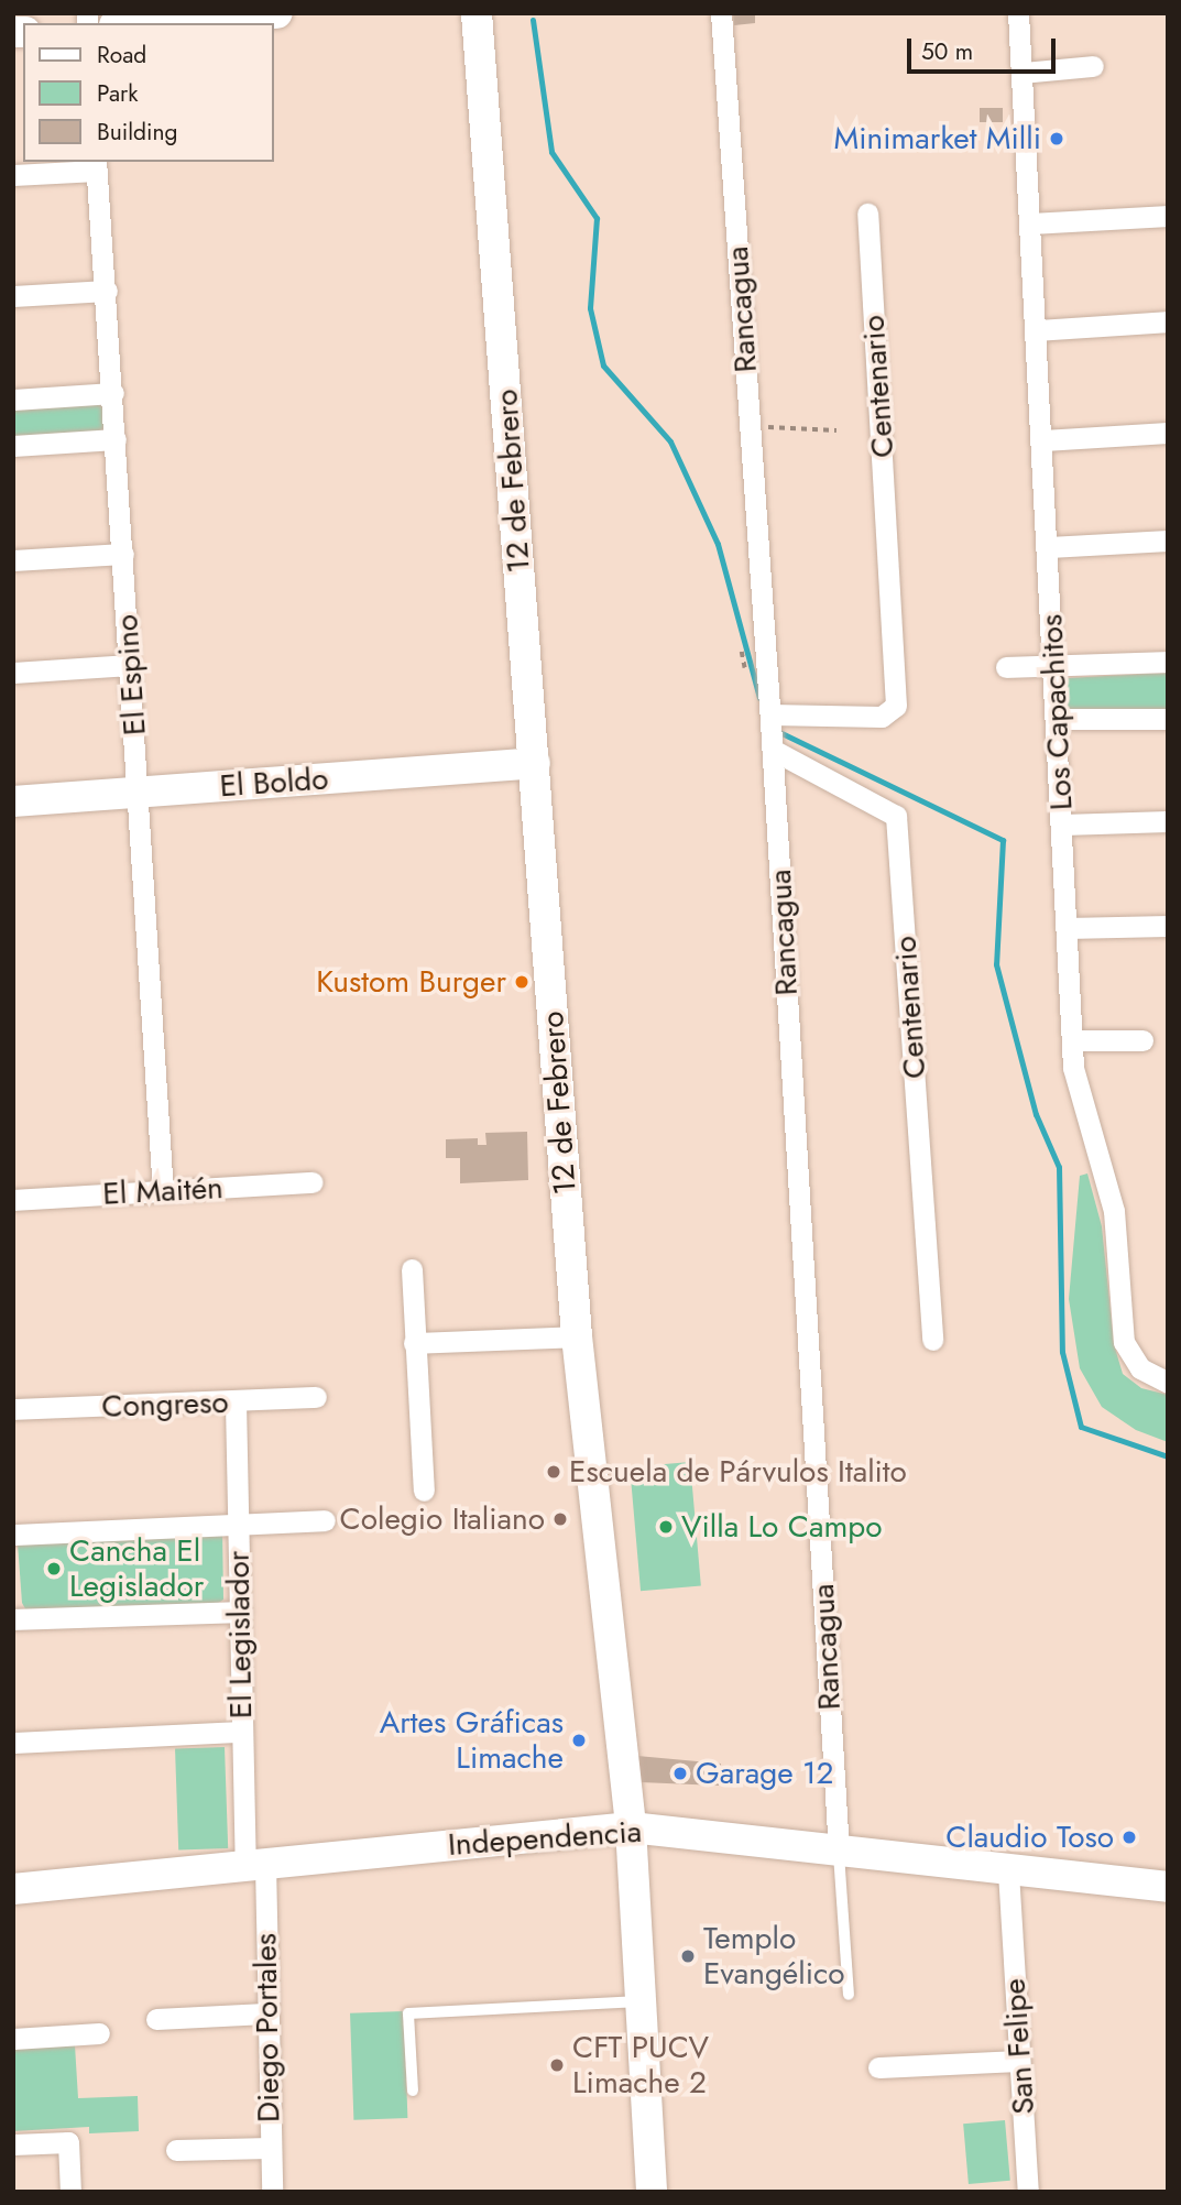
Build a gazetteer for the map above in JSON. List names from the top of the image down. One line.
{"streets":{"street":["Rancagua","Centenario","12 de Febrero","El Espino","Los Capachitos","El Boldo","El Maitén","Congreso","El Legislador","Independencia","Diego Portales","San Felipe"]},"crossings":[["Rancagua","Centenario"],["Rancagua","Independencia"],["12 de Febrero","El Boldo"],["12 de Febrero","Independencia"],["El Espino","El Boldo"],["El Espino","El Maitén"],["Congreso","El Legislador"],["El Legislador","Independencia"],["El Legislador","Diego Portales"],["Independencia","Diego Portales"],["Independencia","San Felipe"]],"places":["Minimarket Milli","Kustom Burger","Escuela de Párvulos Italito","Colegio Italiano","Villa Lo Campo","Cancha El Legislador","Artes Gráficas Limache","Garage 12","Claudio Toso","Templo Evangélico","CFT PUCV Limache 2"],"legend":["Road","Park","Building"],"scale_bar":"50 m"}
